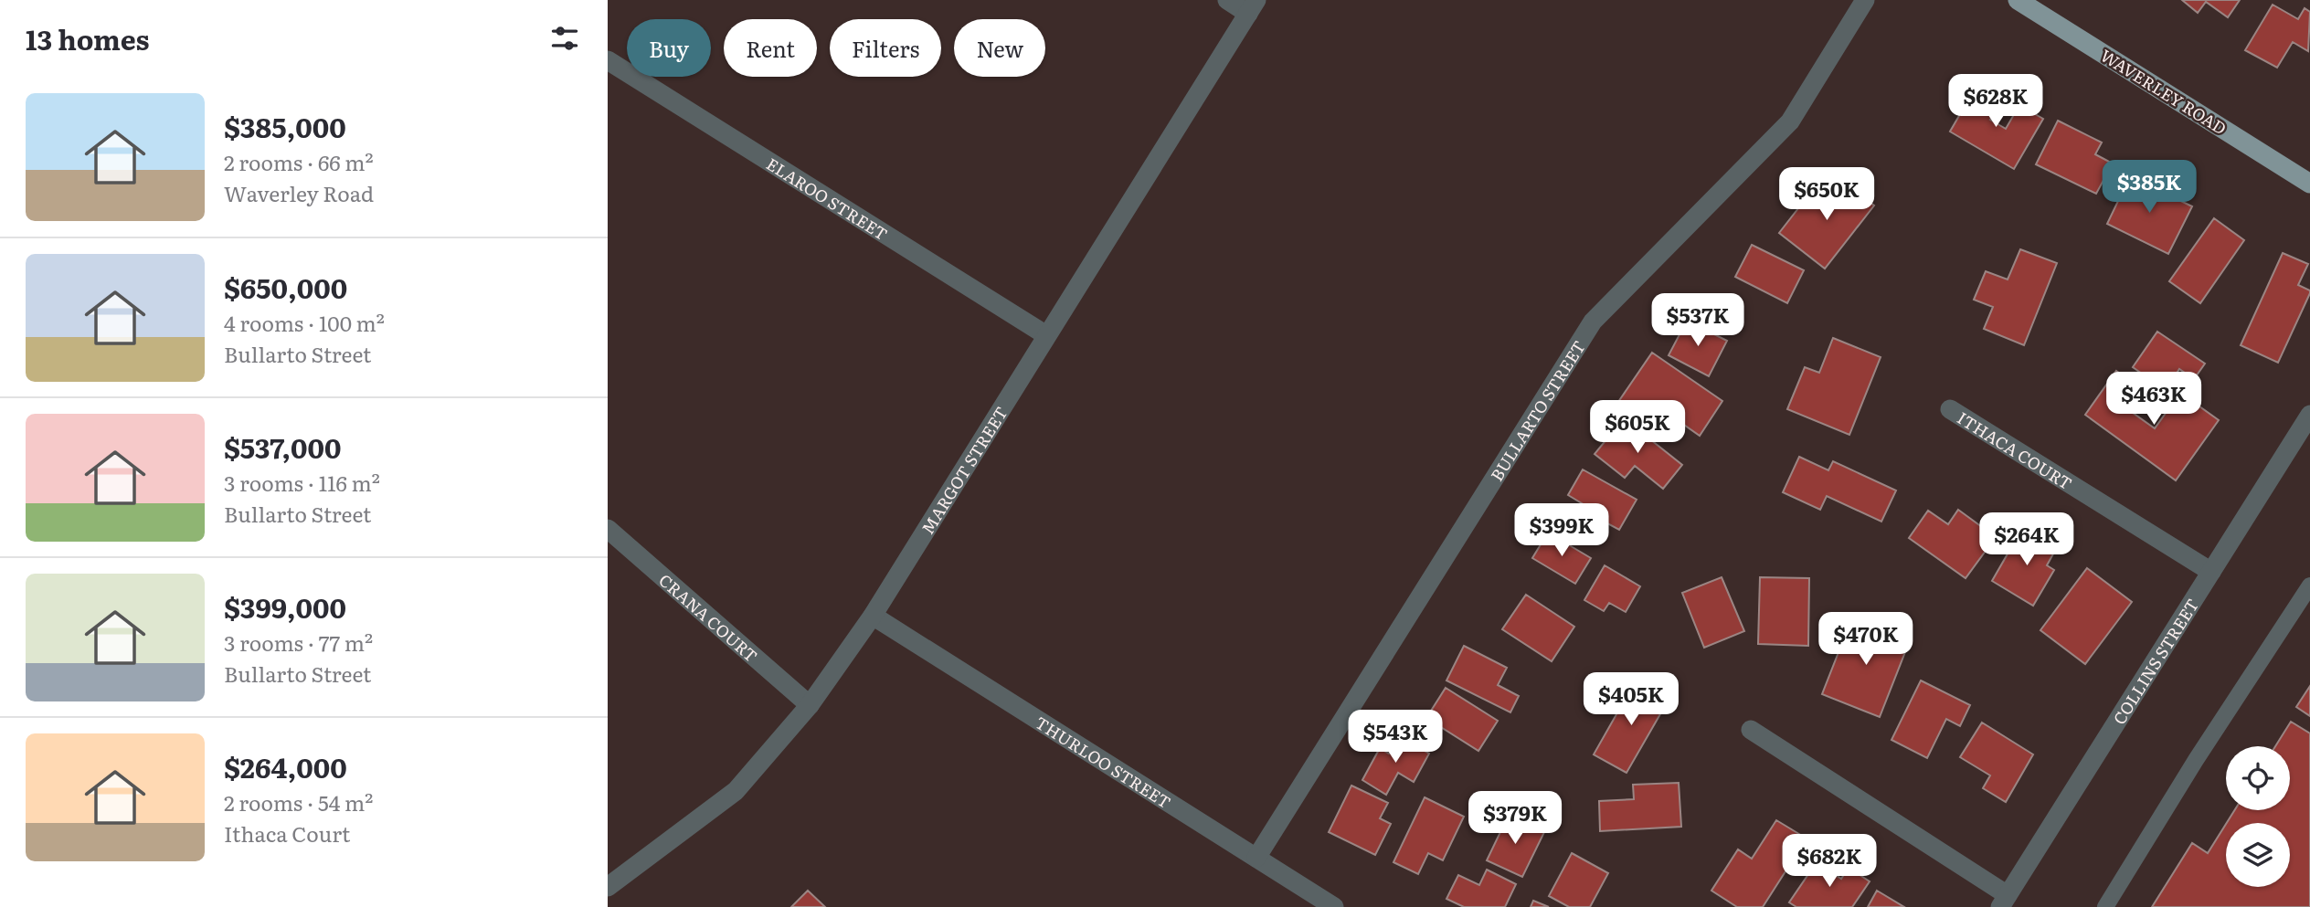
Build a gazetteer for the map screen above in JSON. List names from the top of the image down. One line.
{"streets":{"main road":["WAVERLEY ROAD"],"street":["ELAROO STREET","BULLARTO STREET","ITHACA COURT","MARGOT STREET","CRANA COURT","COLLINS STREET","THURLOO STREET"]},"crossings":[["ELAROO STREET","MARGOT STREET"],["BULLARTO STREET","THURLOO STREET"],["ITHACA COURT","COLLINS STREET"],["MARGOT STREET","CRANA COURT"],["MARGOT STREET","THURLOO STREET"]],"page":{"heading":"13 homes","chip":["Buy","Rent","Filters","New"],"price":["$628K","$385K","$650K","$537K","$463K","$605K","$399K","$264K","$470K","$405K","$543K","$379K","$682K"],"list":[{"name":"$385,000","note":"2 rooms · 66 m² · Waverley Road"},{"name":"$650,000","note":"4 rooms · 100 m² · Bullarto Street"},{"name":"$537,000","note":"3 rooms · 116 m² · Bullarto Street"},{"name":"$399,000","note":"3 rooms · 77 m² · Bullarto Street"},{"name":"$264,000","note":"2 rooms · 54 m² · Ithaca Court"}]}}
